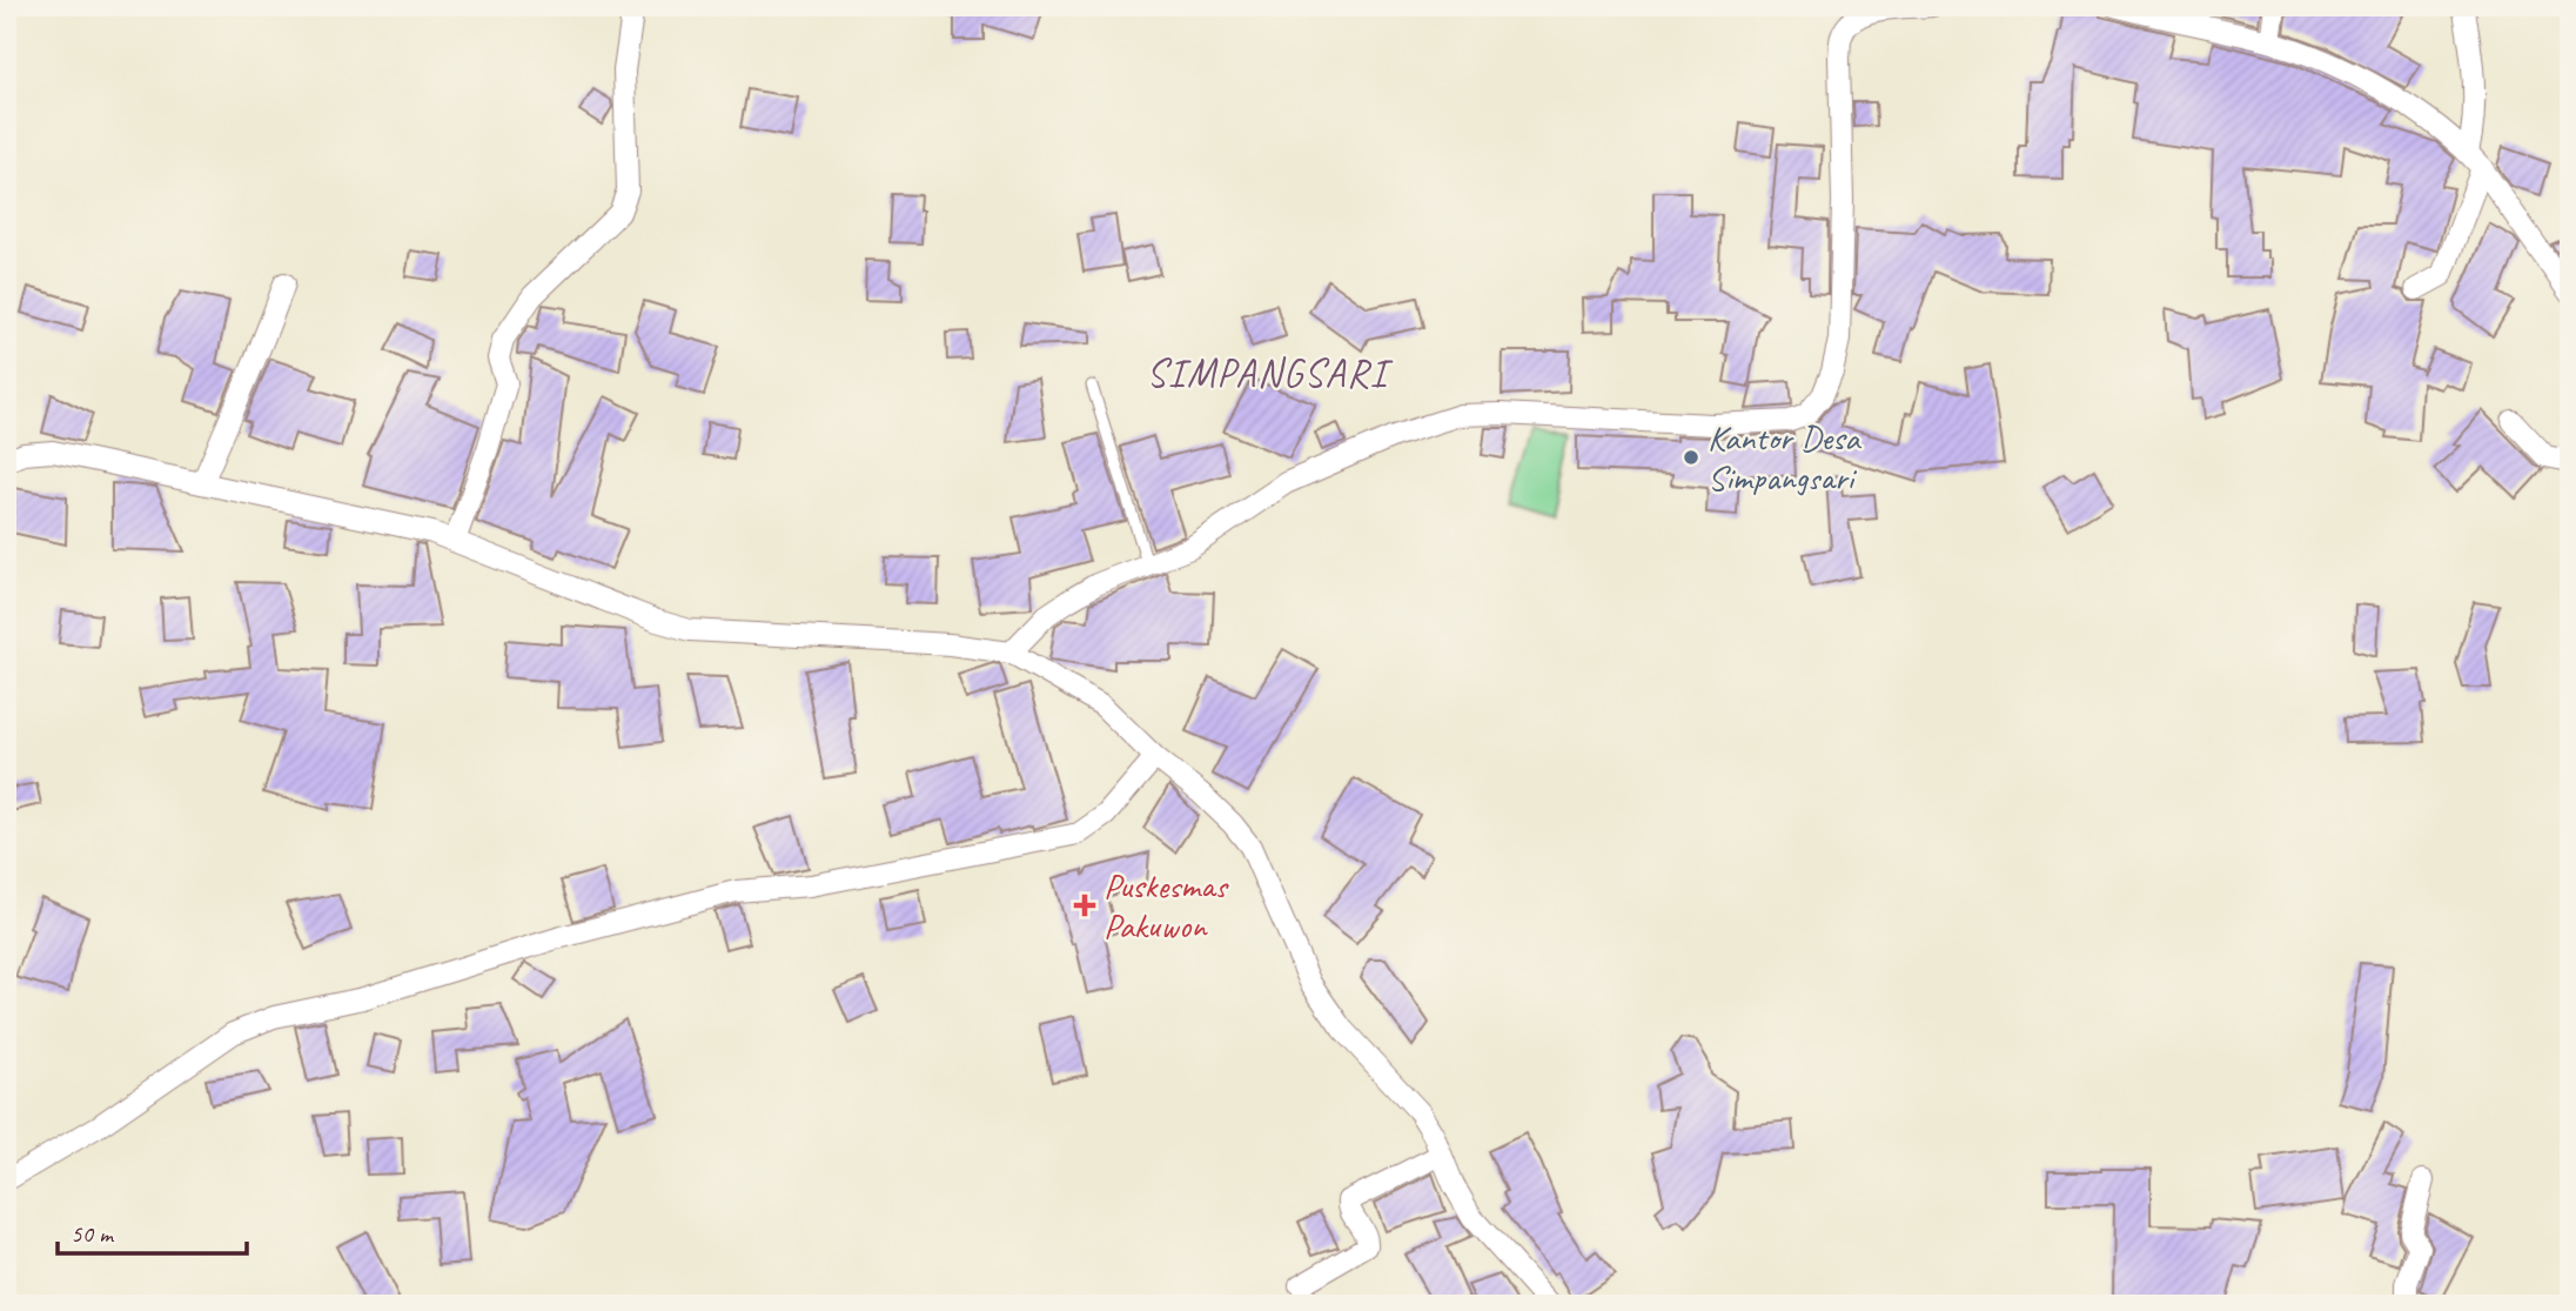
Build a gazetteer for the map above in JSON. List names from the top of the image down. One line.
{"districts":["SIMPANGSARI"],"places":{"other":["Kantor Desa Simpangsari"],"health":["Puskesmas Pakuwon"]},"scale_bar":"50 m"}
